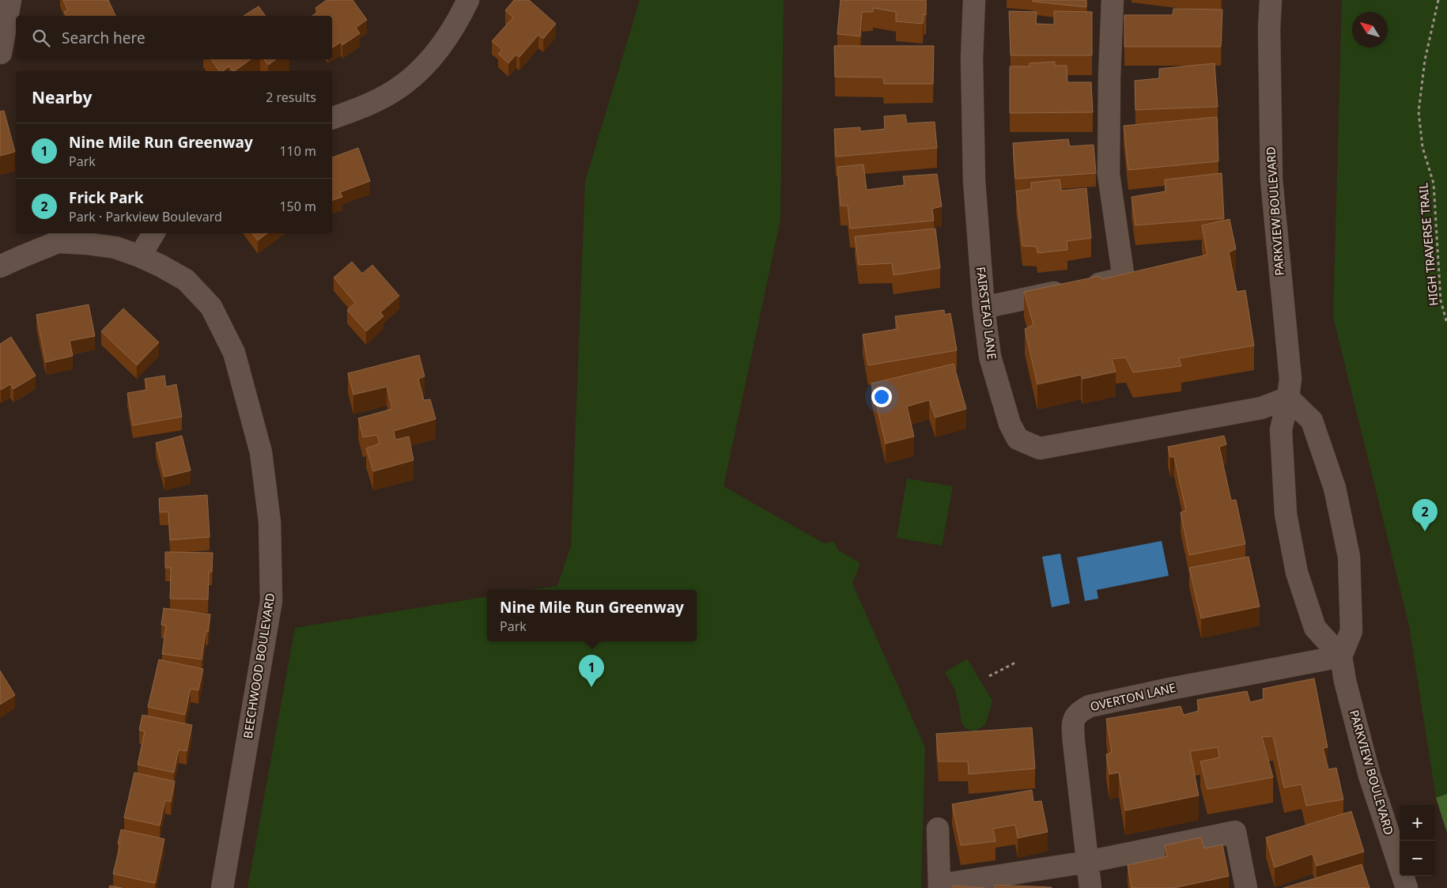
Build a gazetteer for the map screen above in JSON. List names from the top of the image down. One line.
{"streets":{"street":["PARKVIEW BOULEVARD","FAIRSTEAD LANE","BEECHWOOD BOULEVARD","OVERTON LANE"],"path":["HIGH TRAVERSE TRAIL"]},"crossings":[["PARKVIEW BOULEVARD","FAIRSTEAD LANE"],["PARKVIEW BOULEVARD","OVERTON LANE"]],"north":"top left","page":{"search":"Search here","heading":["Nearby","2 results"],"list":[{"mark":"1","name":"Nine Mile Run Greenway","note":"Park","value":"110 m"},{"mark":"2","name":"Frick Park","note":"Park · Parkview Boulevard","value":"150 m"}],"pins":["2","1"],"popup":["Nine Mile Run Greenway","Park"],"map_buttons":["+","−"]}}
